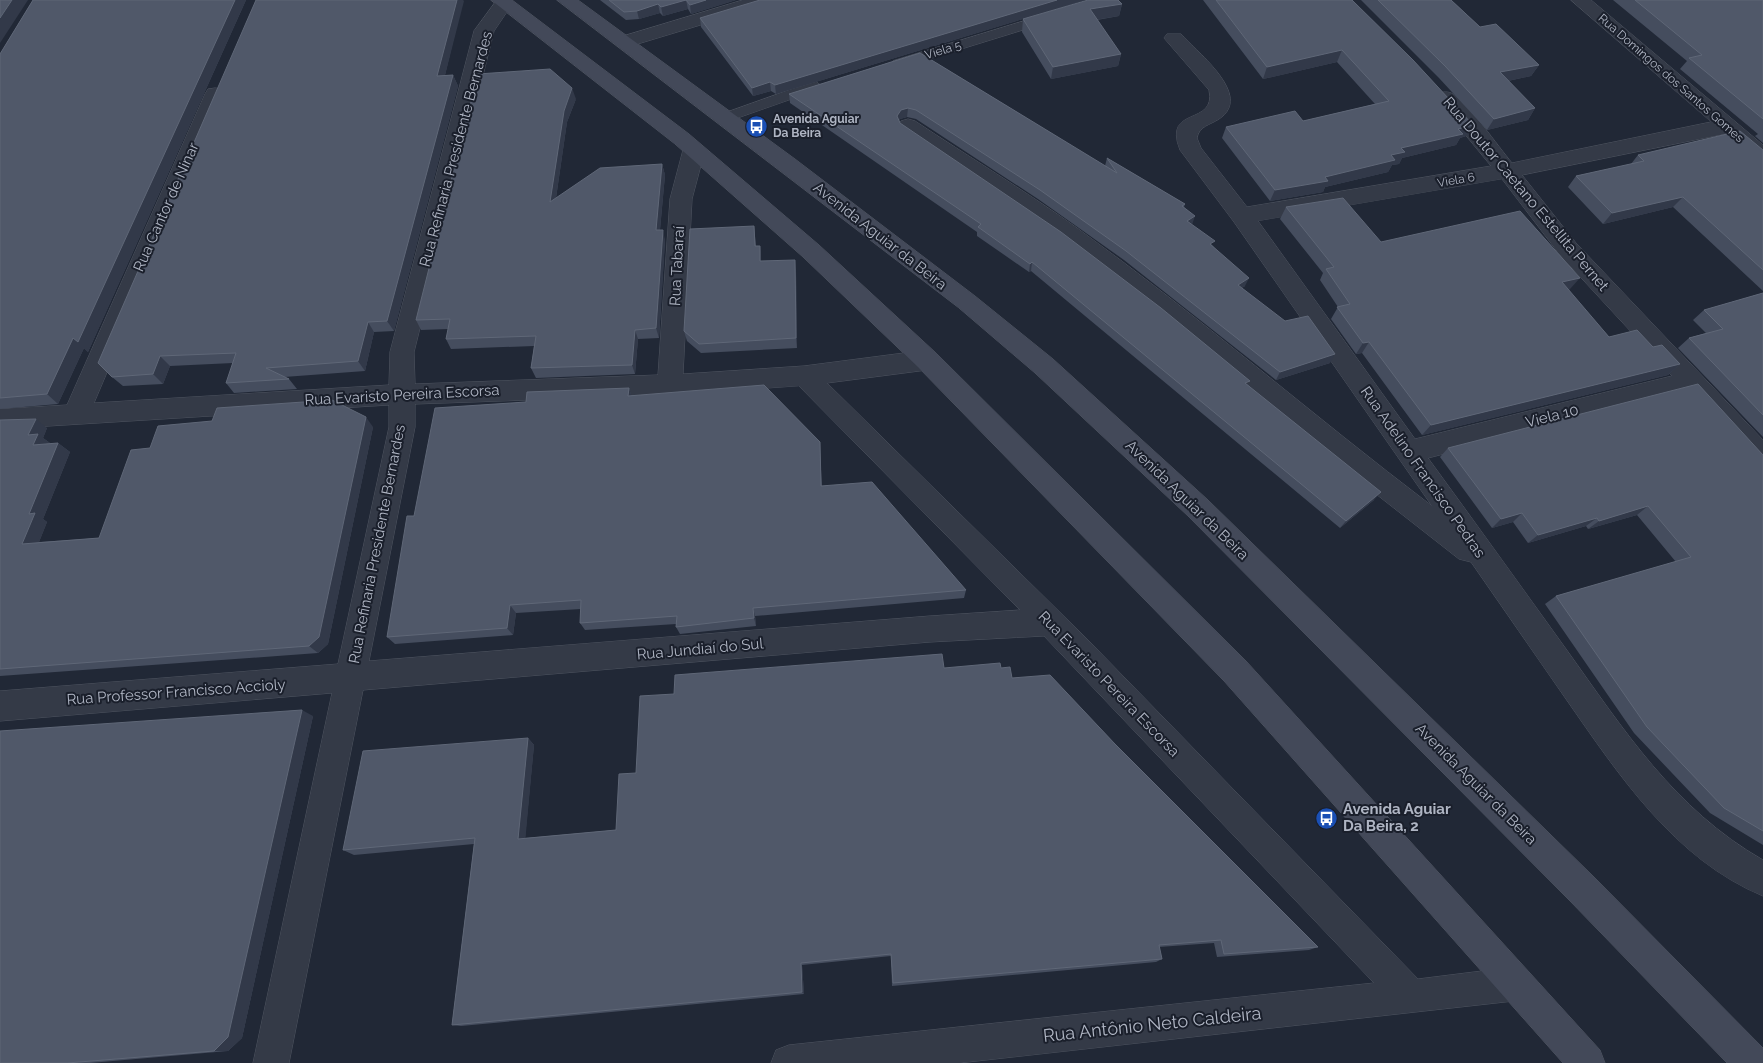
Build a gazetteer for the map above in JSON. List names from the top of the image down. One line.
{"streets":{"main road":["Avenida Aguiar da Beira"],"street":["Rua Domingos dos Santos Gomes","Rua Refinaria Presidente Bernardes","Viela 6","Rua Doutor Caetano Estellita Pernet","Rua Cantor de Ninar","Rua Tabaraí","Rua Evaristo Pereira Escorsa","Viela 10","Rua Adelino Francisco Pedras","Rua Jundiaí do Sul","Rua Professor Francisco Accioly","Rua Antônio Neto Caldeira"],"lane":["Viela 5"]},"crossings":[["Rua Domingos dos Santos Gomes","Viela 6"],["Rua Refinaria Presidente Bernardes","Rua Evaristo Pereira Escorsa"],["Rua Refinaria Presidente Bernardes","Rua Jundiaí do Sul"],["Rua Refinaria Presidente Bernardes","Rua Professor Francisco Accioly"],["Viela 6","Rua Doutor Caetano Estellita Pernet"],["Viela 6","Rua Adelino Francisco Pedras"],["Rua Doutor Caetano Estellita Pernet","Viela 10"],["Rua Cantor de Ninar","Rua Evaristo Pereira Escorsa"],["Rua Tabaraí","Rua Evaristo Pereira Escorsa"],["Rua Evaristo Pereira Escorsa","Rua Jundiaí do Sul"],["Rua Evaristo Pereira Escorsa","Rua Antônio Neto Caldeira"],["Viela 10","Rua Adelino Francisco Pedras"],["Rua Jundiaí do Sul","Rua Professor Francisco Accioly"]],"places":{"bus stop":["Avenida Aguiar Da Beira","Avenida Aguiar Da Beira, 2"]}}
